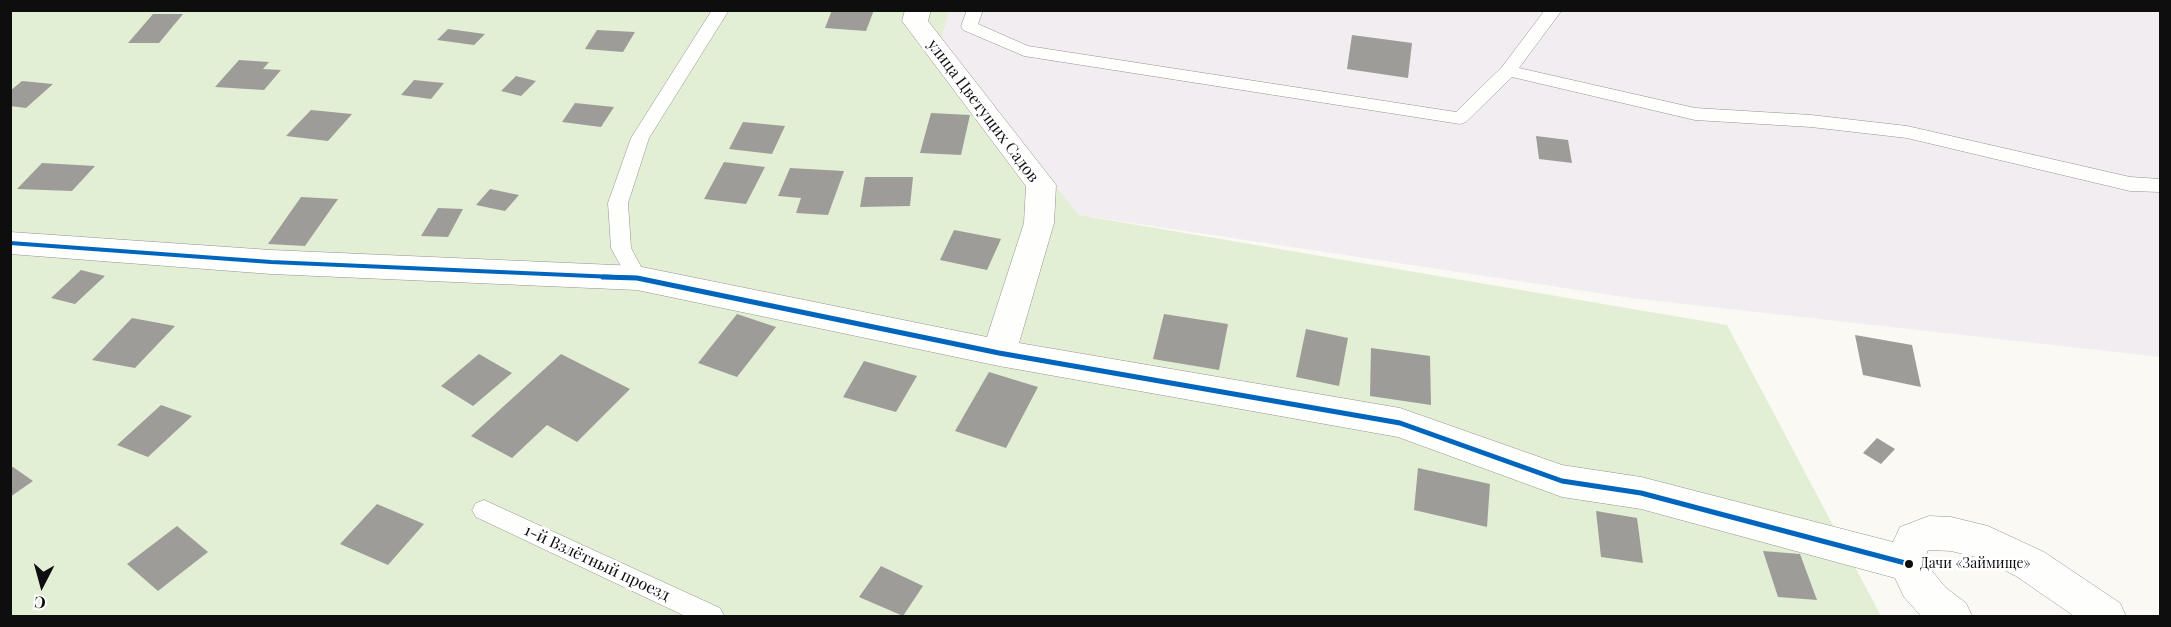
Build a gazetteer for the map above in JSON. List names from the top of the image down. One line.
{"streets":{"street":["улица Цветущих Садов"],"lane":["1-й Взлётный проезд"]},"places":["Дачи «Займище»"],"north":"bottom"}
